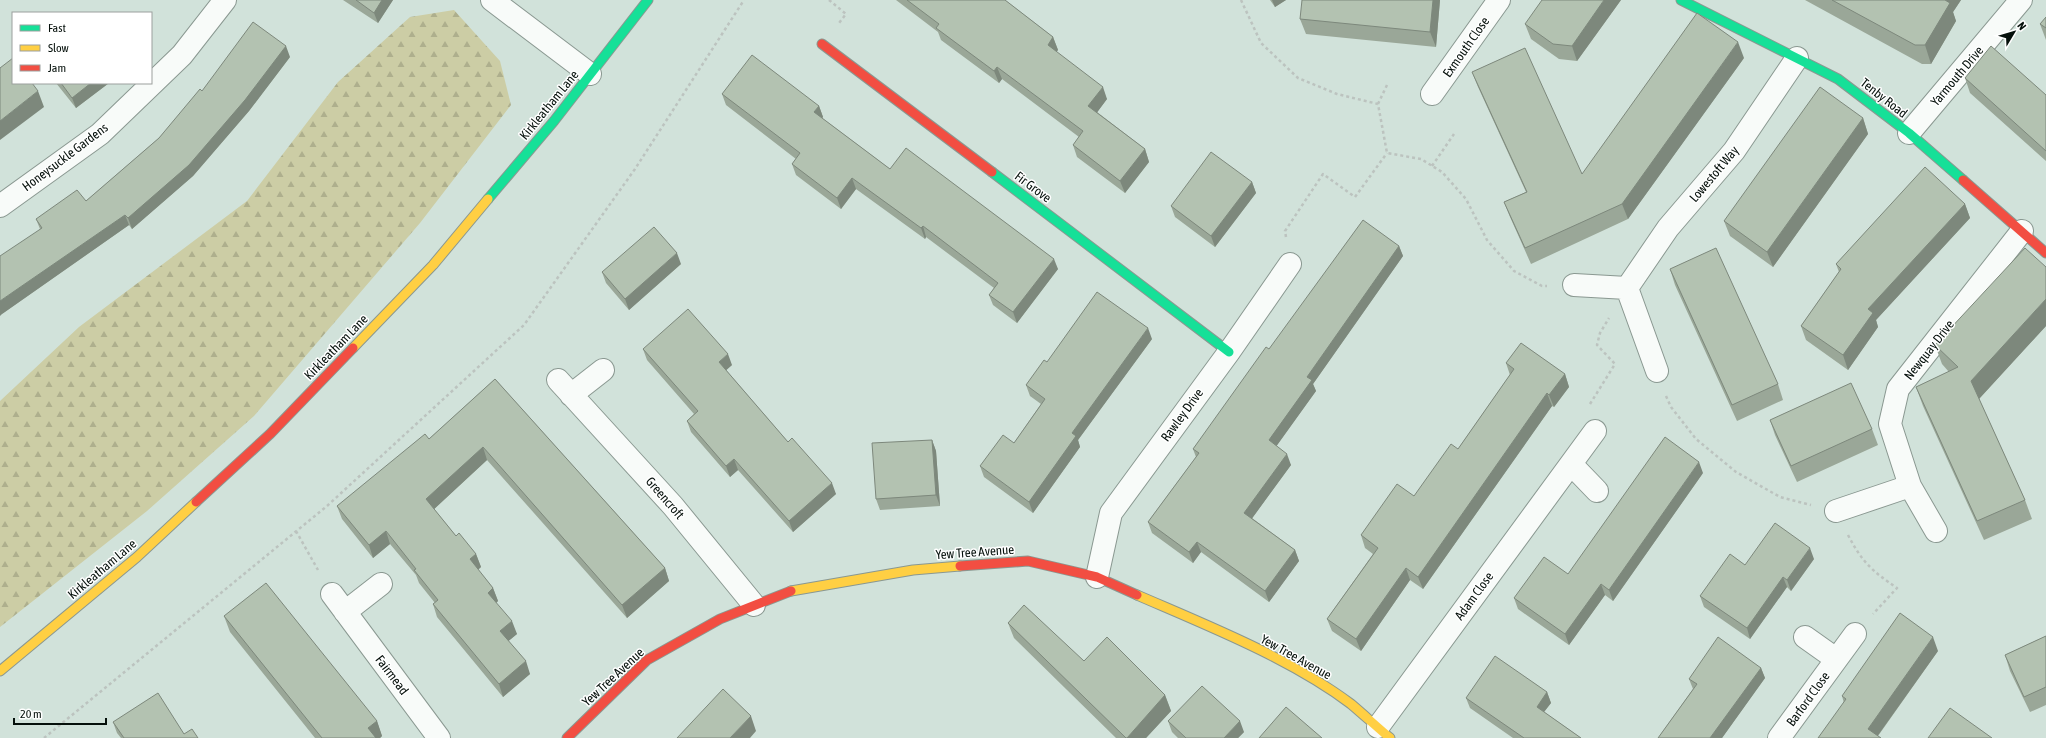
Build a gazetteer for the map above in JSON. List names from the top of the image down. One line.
{"streets":{"street":["Exmouth Close","Yarmouth Drive","Tenby Road","Kirkleatham Lane","Honeysuckle Gardens","Lowestoft Way","Fir Grove","Newquay Drive","Rawley Drive","Greencroft","Yew Tree Avenue","Adam Close","Fairmead","Barford Close"]},"crossings":[["Yarmouth Drive","Tenby Road"],["Tenby Road","Lowestoft Way"],["Tenby Road","Newquay Drive"],["Fir Grove","Rawley Drive"],["Rawley Drive","Yew Tree Avenue"],["Greencroft","Yew Tree Avenue"],["Yew Tree Avenue","Adam Close"]],"legend":["Fast","Slow","Jam"],"scale_bar":"20 m","north":"top right"}
